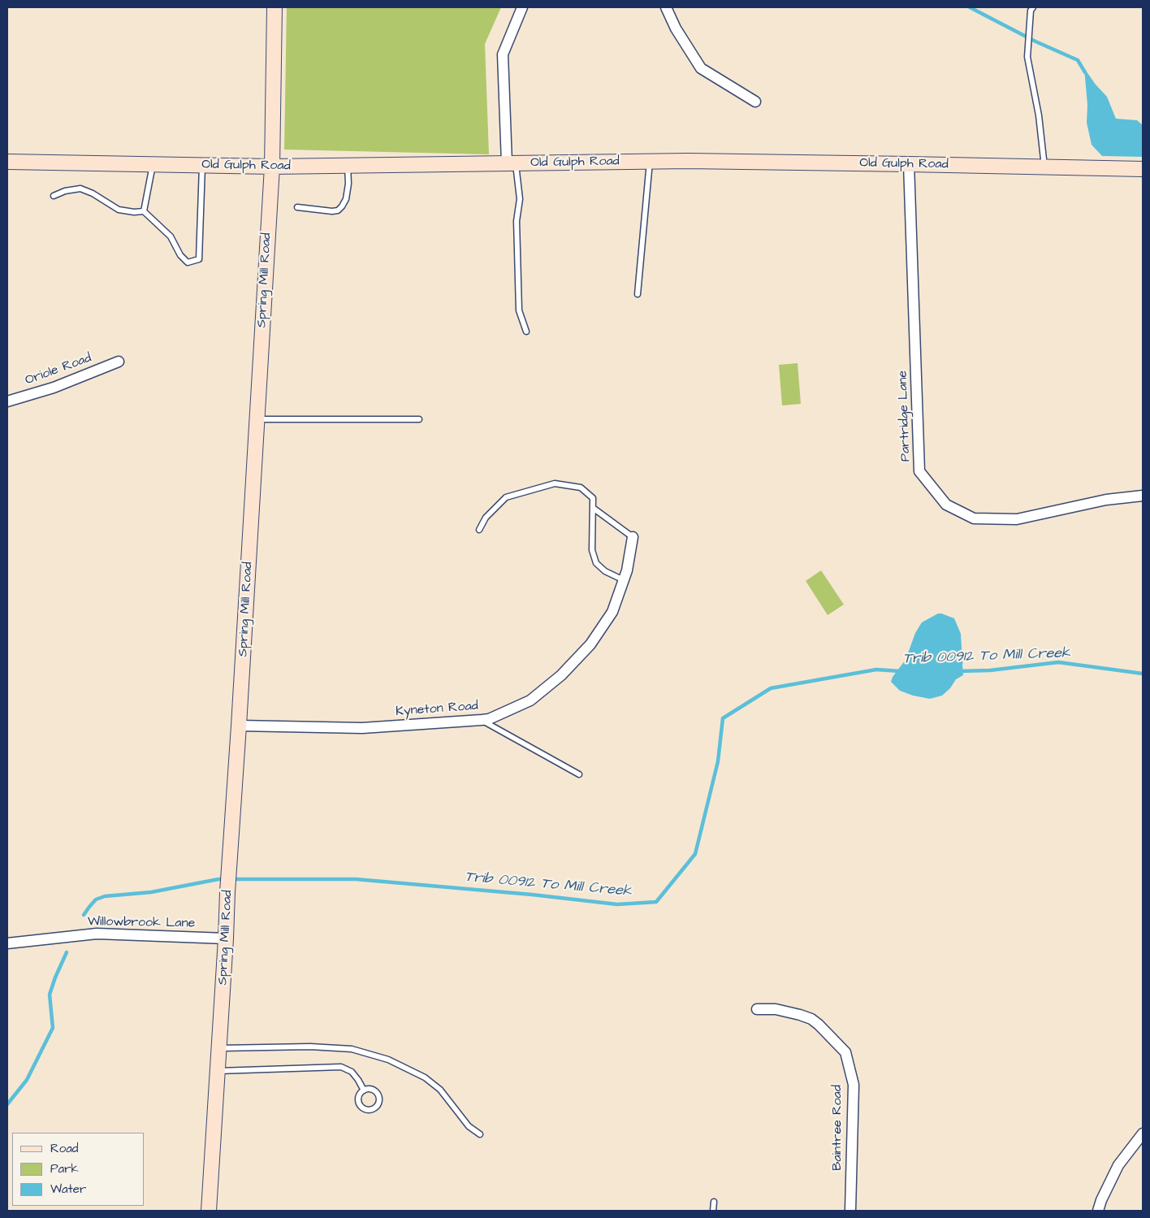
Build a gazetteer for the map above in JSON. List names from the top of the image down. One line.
{"streets":{"main road":["Old Gulph Road","Spring Mill Road"],"street":["Oriole Road","Partridge Lane","Kyneton Road","Willowbrook Lane","Baintree Road"]},"crossings":[["Old Gulph Road","Spring Mill Road"],["Old Gulph Road","Partridge Lane"],["Spring Mill Road","Kyneton Road"],["Spring Mill Road","Willowbrook Lane"]],"water":["Trib 00912 To Mill Creek"],"legend":["Road","Park","Water"]}
